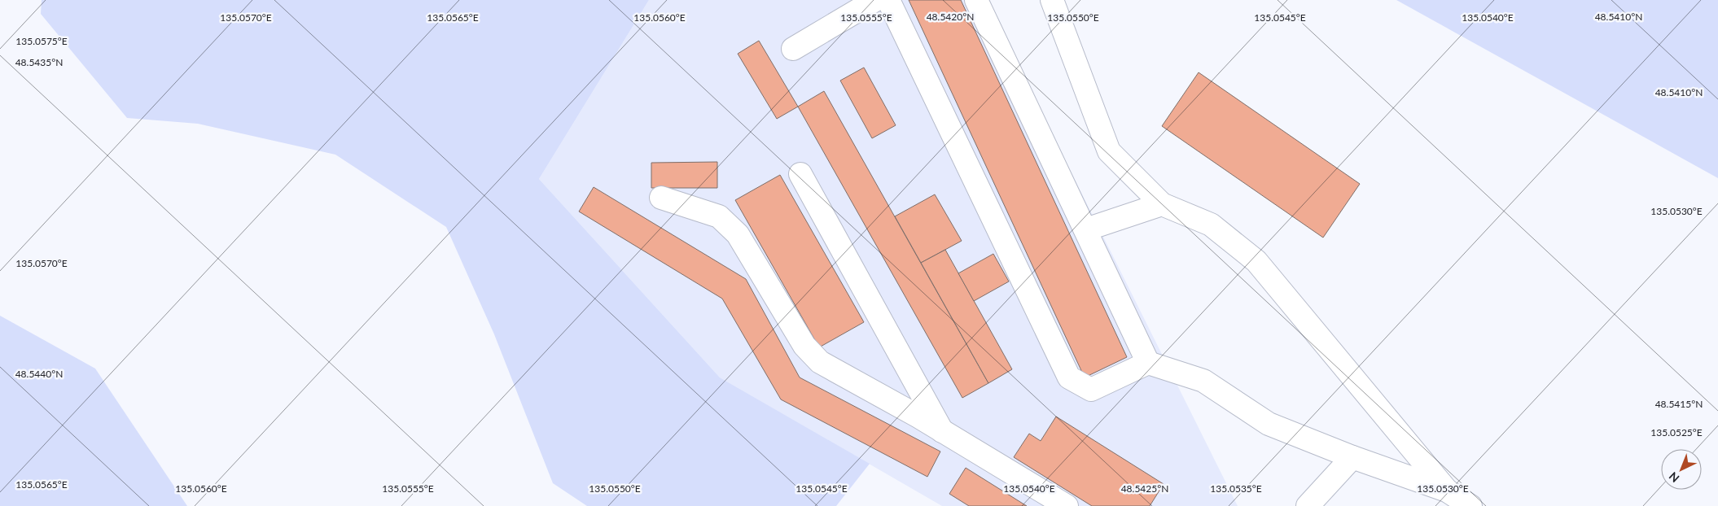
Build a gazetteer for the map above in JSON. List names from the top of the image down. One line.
{"north":"bottom left","coordinates":["48.5420°N","48.5410°N","135.0540°E","135.0570°E","135.0565°E","135.0560°E","135.0555°E","135.0550°E","135.0545°E","135.0575°E","48.5435°N","135.0530°E","48.5440°N","48.5415°N","135.0525°E","135.0535°E","48.5425°N"]}
